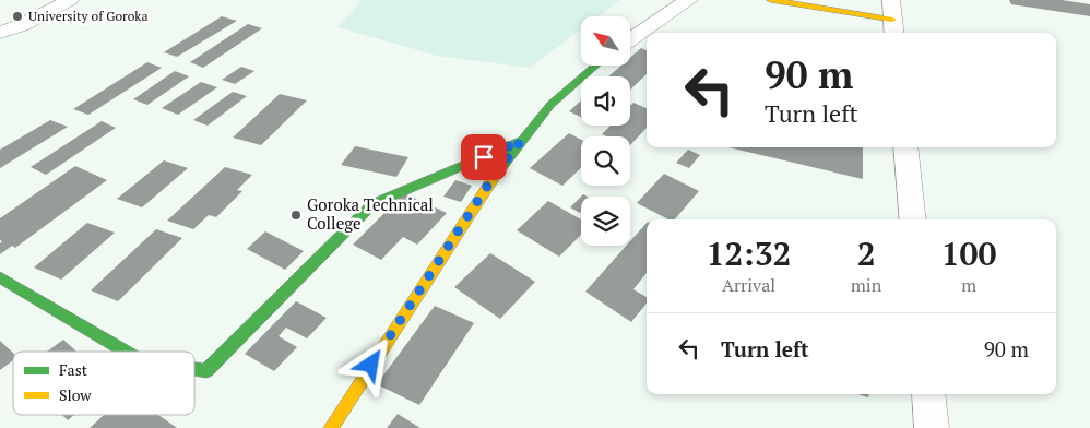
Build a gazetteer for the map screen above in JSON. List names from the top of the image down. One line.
{"places":["University of Goroka","Goroka Technical College"],"legend":["Fast","Slow"],"north":"top left","page":{"turn":["90 m","Turn left"],"eta":["12:32","Arrival","2","min","100","m"],"list":[{"name":"Turn left","value":"90 m"}]}}
